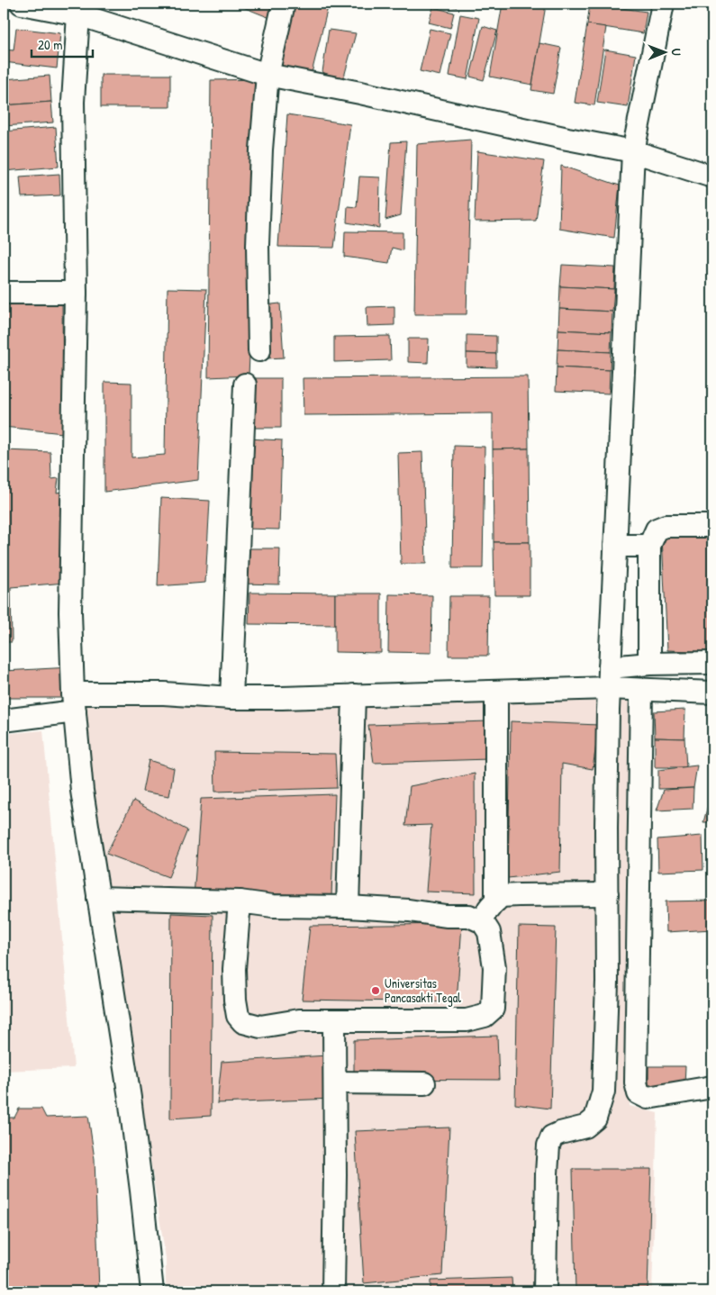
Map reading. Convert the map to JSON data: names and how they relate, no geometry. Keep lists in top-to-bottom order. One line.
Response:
{"places":["Universitas Pancasakti Tegal"],"scale_bar":"20 m","north":"right"}
